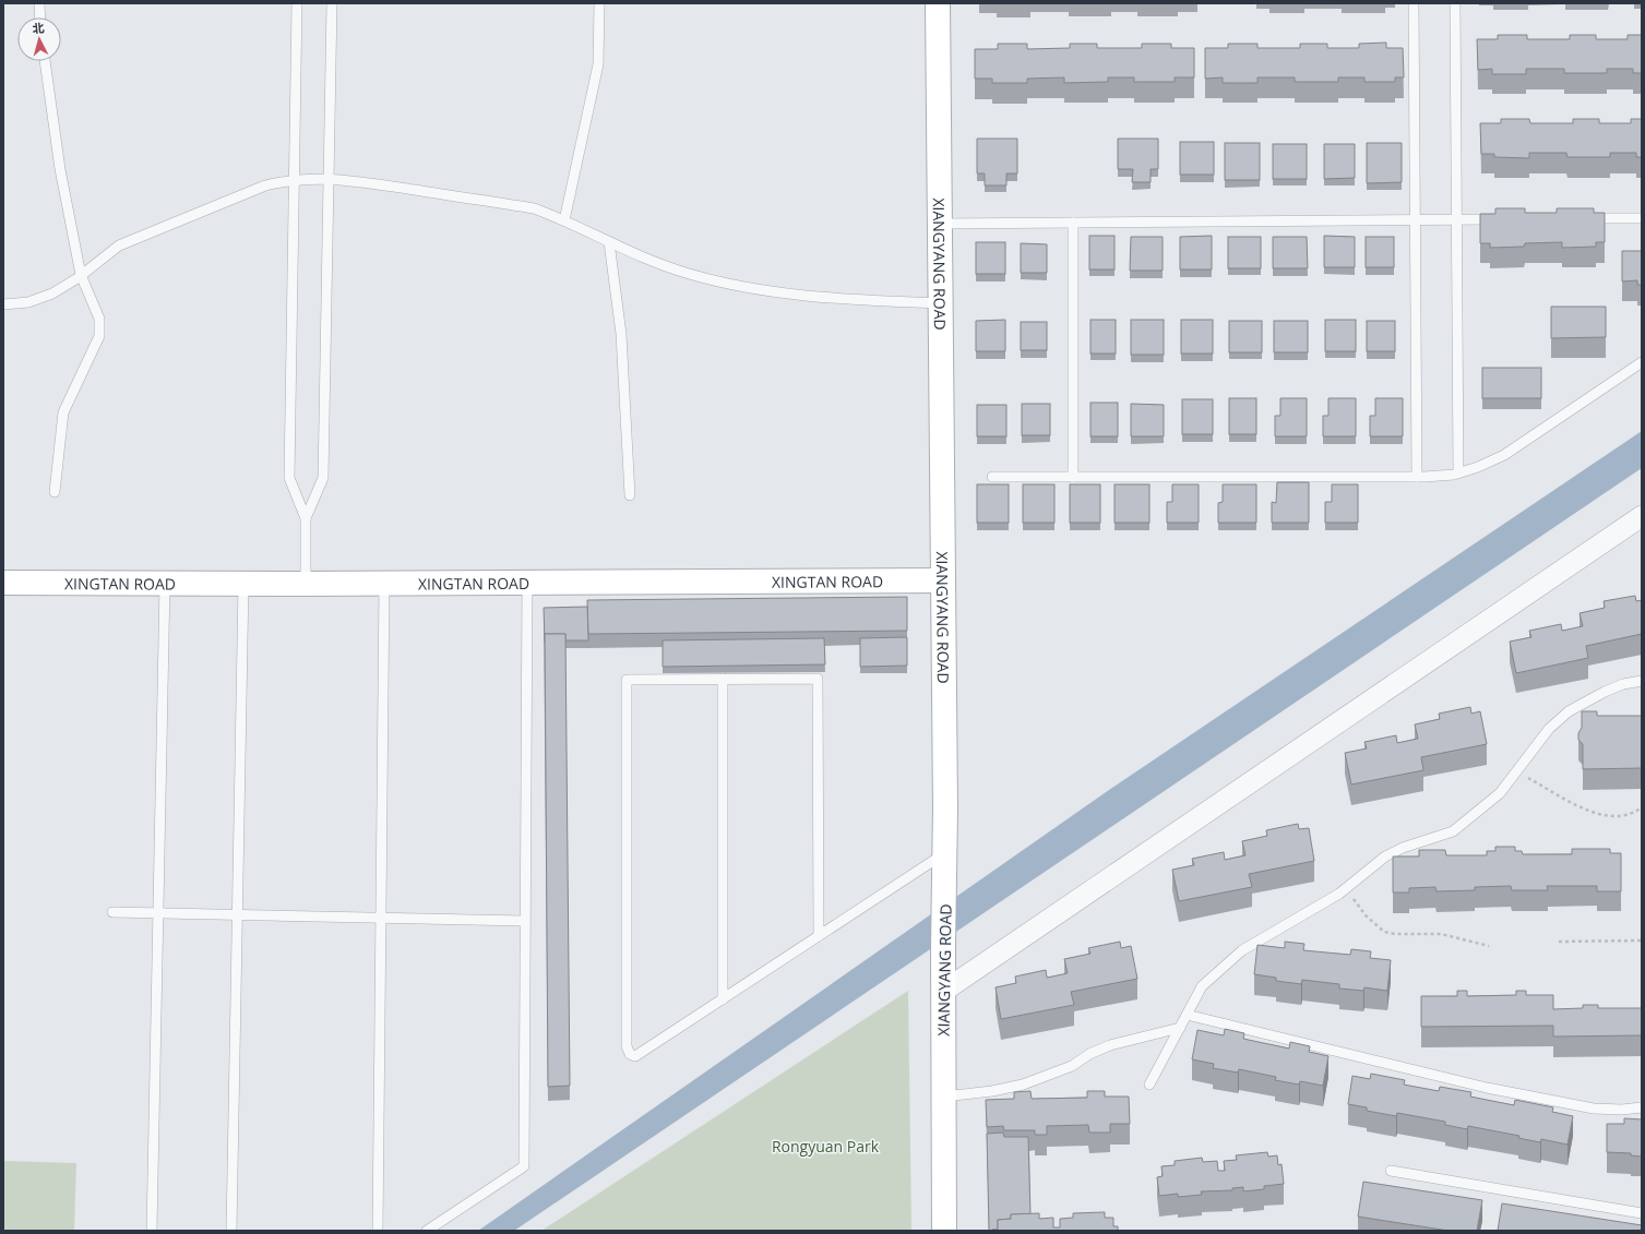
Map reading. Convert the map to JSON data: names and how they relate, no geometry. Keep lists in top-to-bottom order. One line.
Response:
{"streets":{"street":["XIANGYANG ROAD","XINGTAN ROAD"]},"crossings":[["XIANGYANG ROAD","XINGTAN ROAD"]],"parks":["Rongyuan Park"],"north":"top"}
